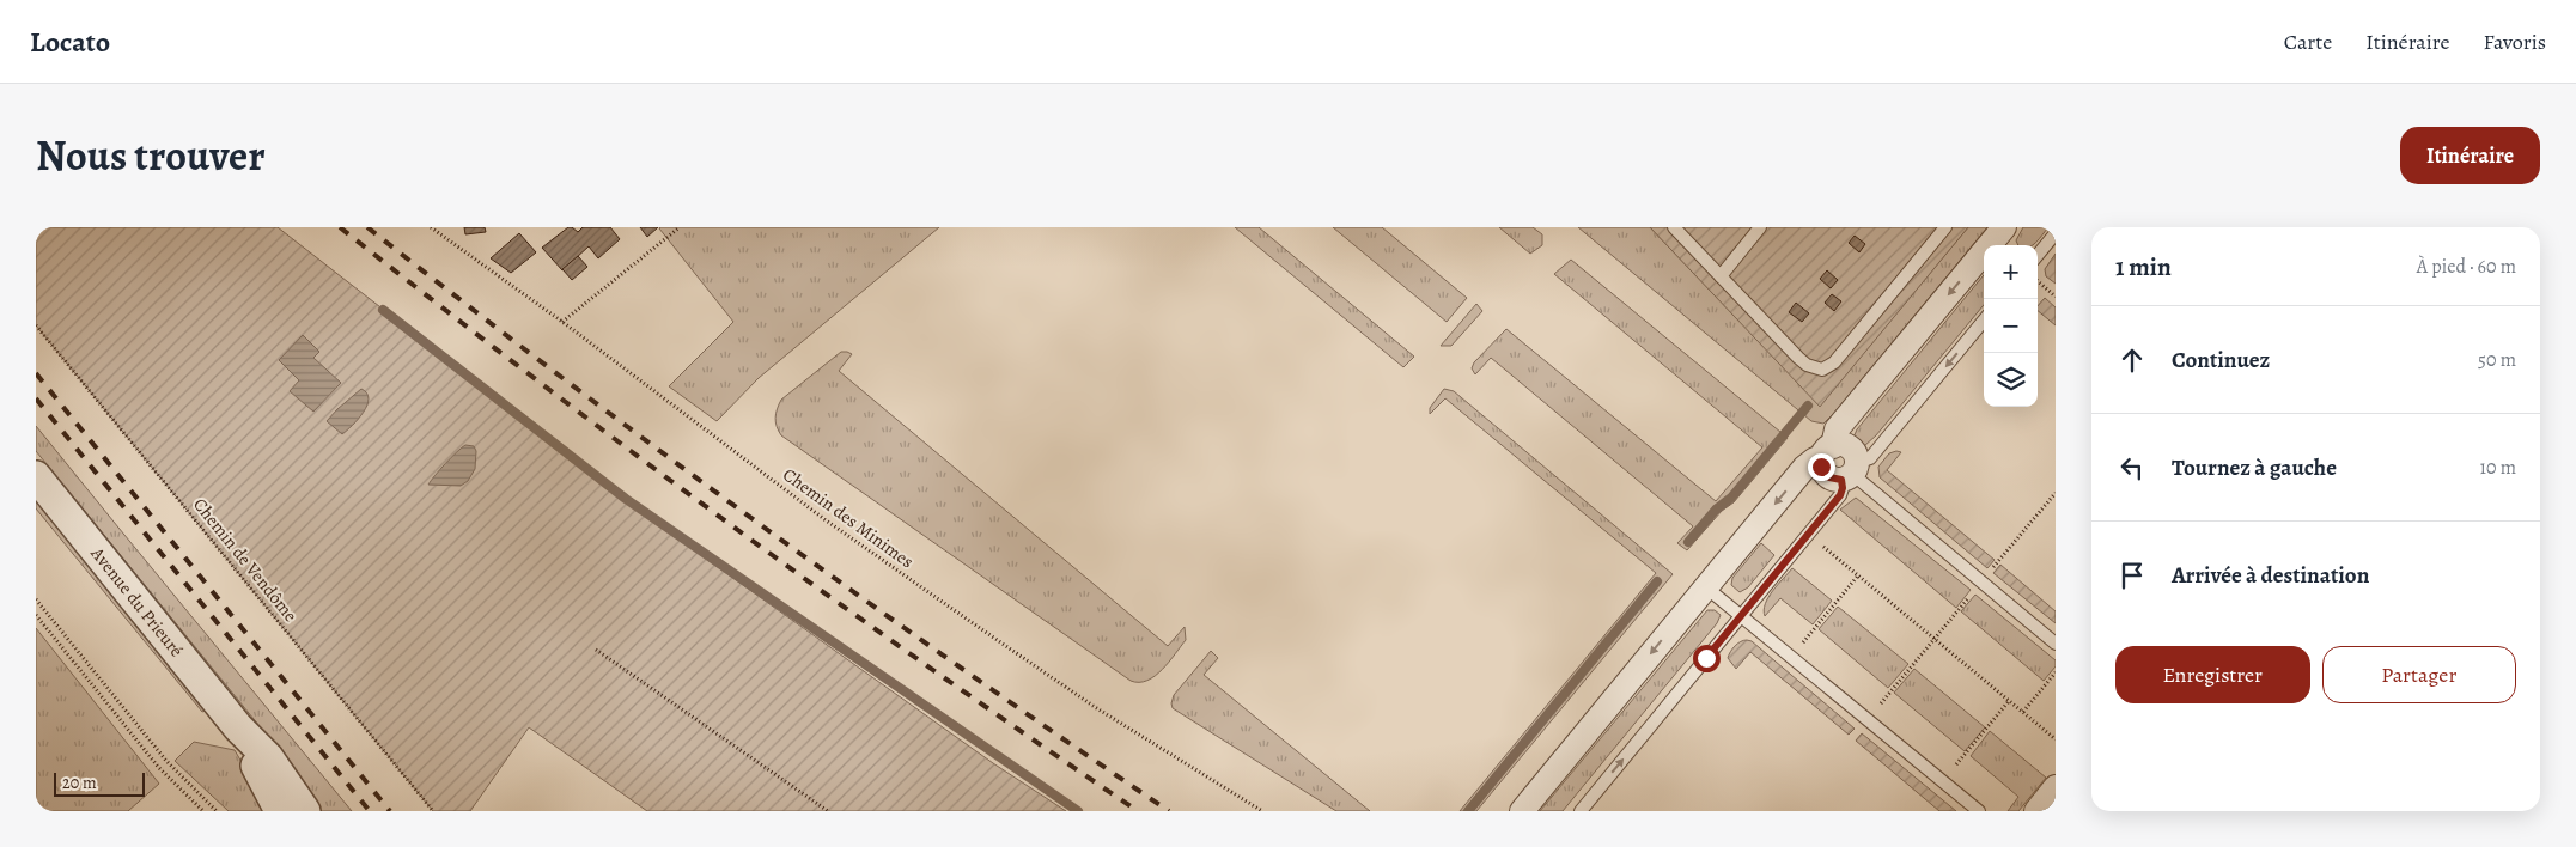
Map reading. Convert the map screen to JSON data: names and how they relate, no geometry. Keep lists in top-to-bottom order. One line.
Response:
{"streets":{"street":["Avenue du Prieuré"],"path":["Chemin des Minimes","Chemin de Vendôme"]},"scale_bar":"20 m","page":{"header":"Locato","nav":["Carte","Itinéraire","Favoris"],"title":"Nous trouver","buttons":["Itinéraire",["Enregistrer","Partager"]],"heading":["1 min","À pied · 60 m"],"map_buttons":["+","−"],"list":[["Continuez","50 m"],["Tournez à gauche","10 m"],"Arrivée à destination"],"scale":"20 m"}}
